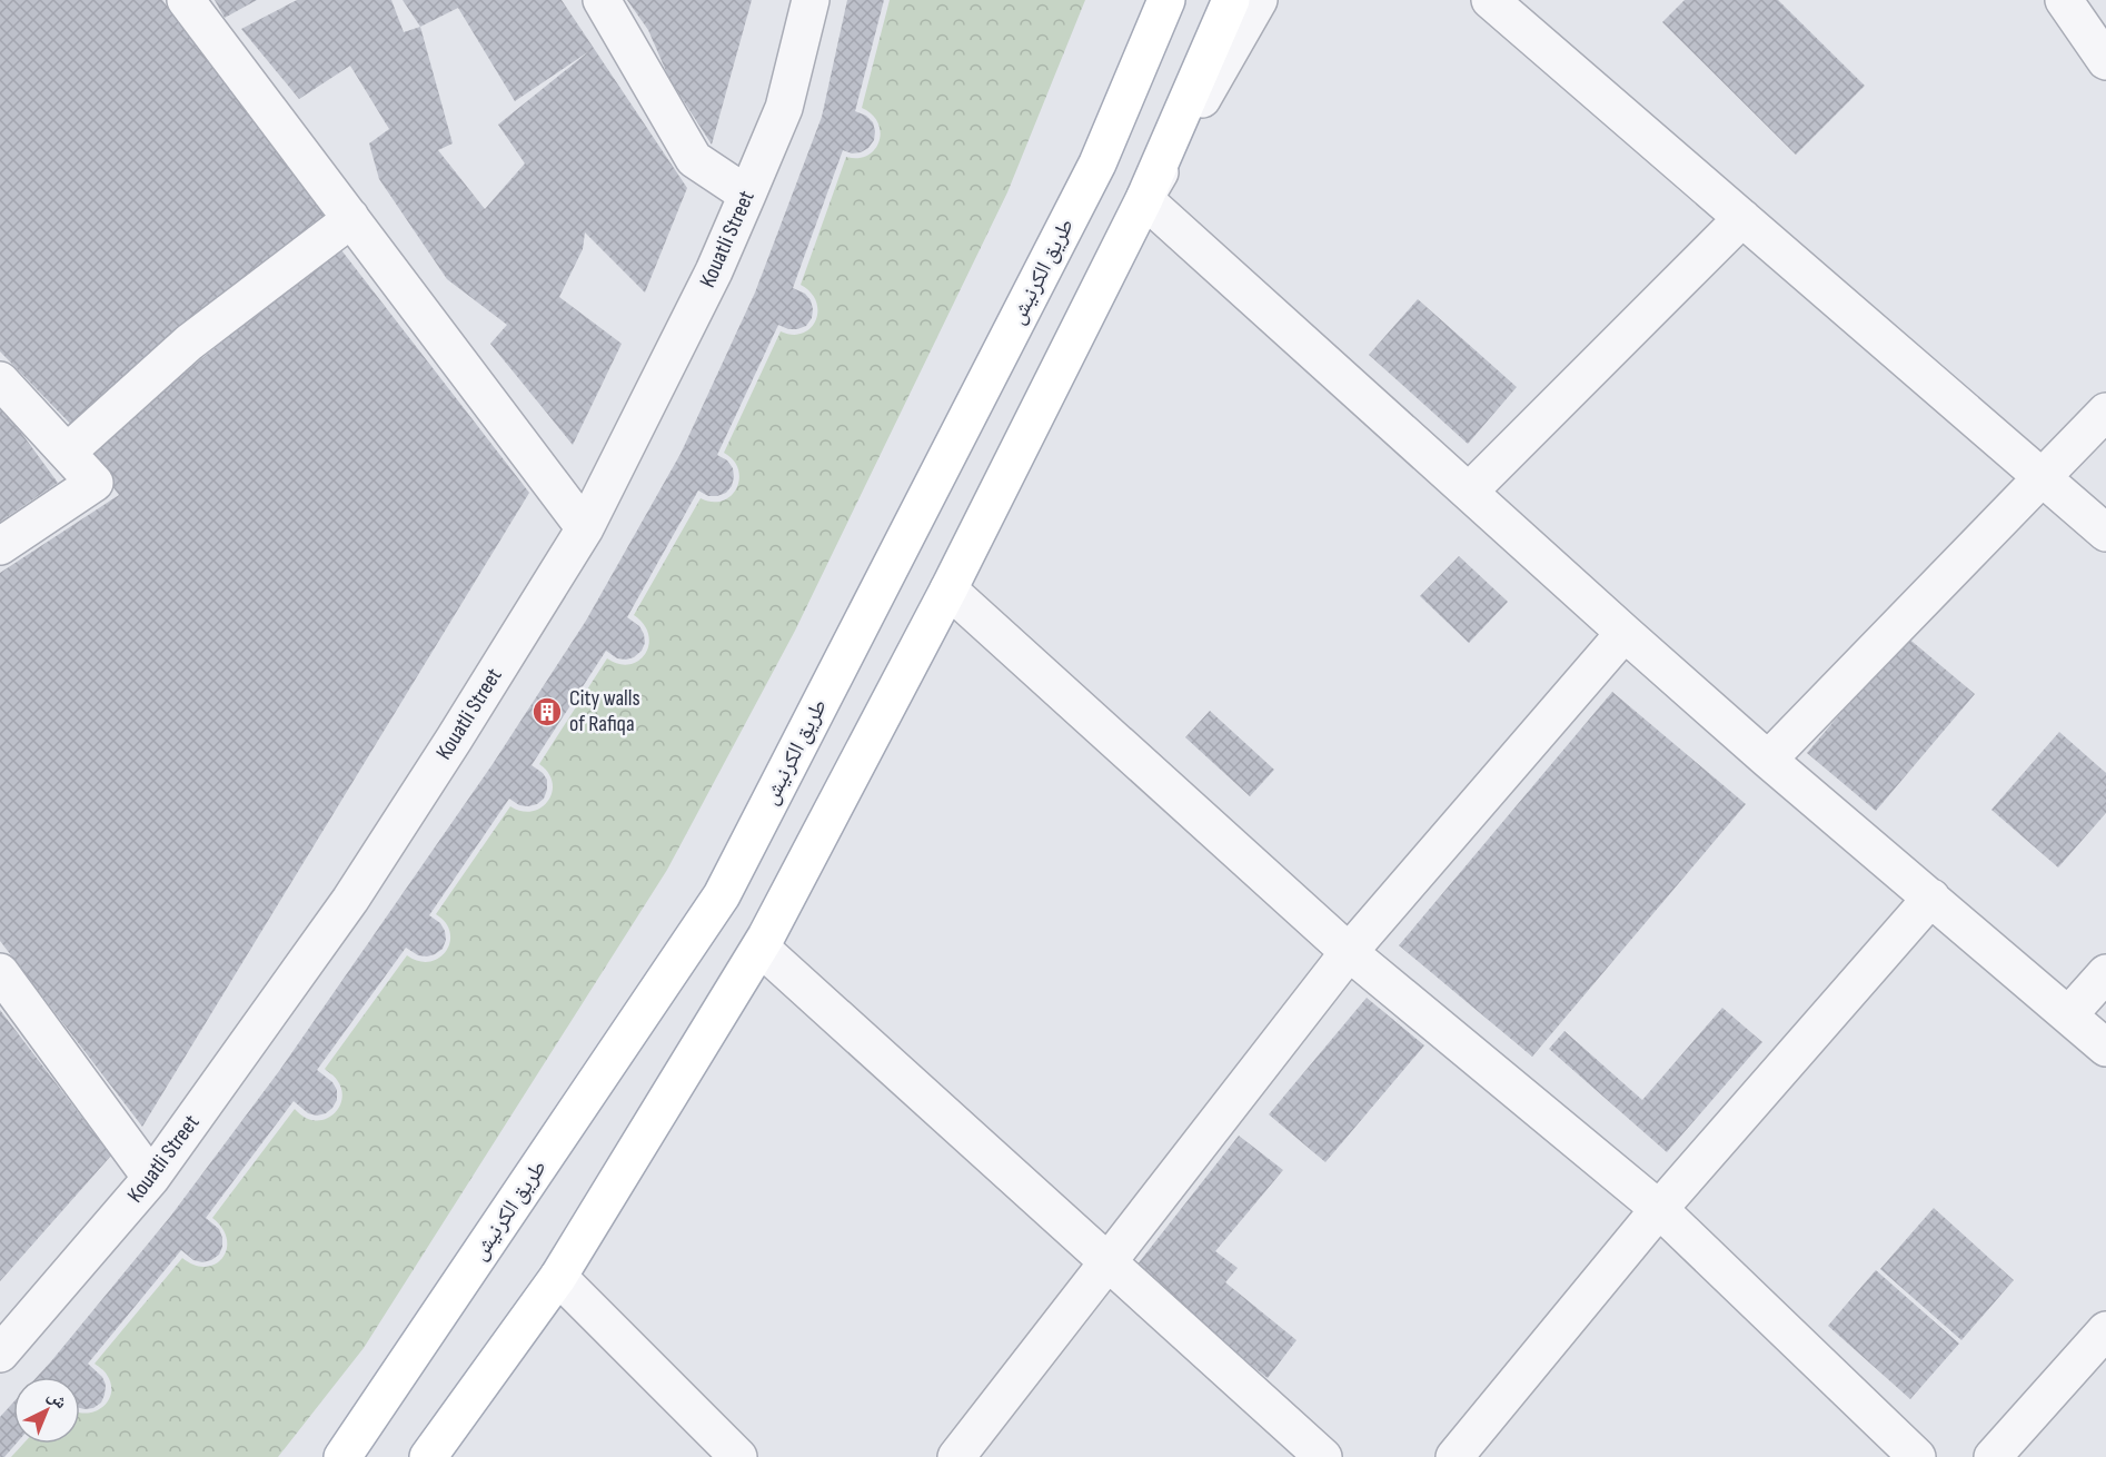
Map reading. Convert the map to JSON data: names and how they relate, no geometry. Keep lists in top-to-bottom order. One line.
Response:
{"streets":{"main road":["طريق الكرنيش"],"street":["Kouatli Street"]},"places":{"building":["City walls of Rafiqa"]},"north":"top right"}
